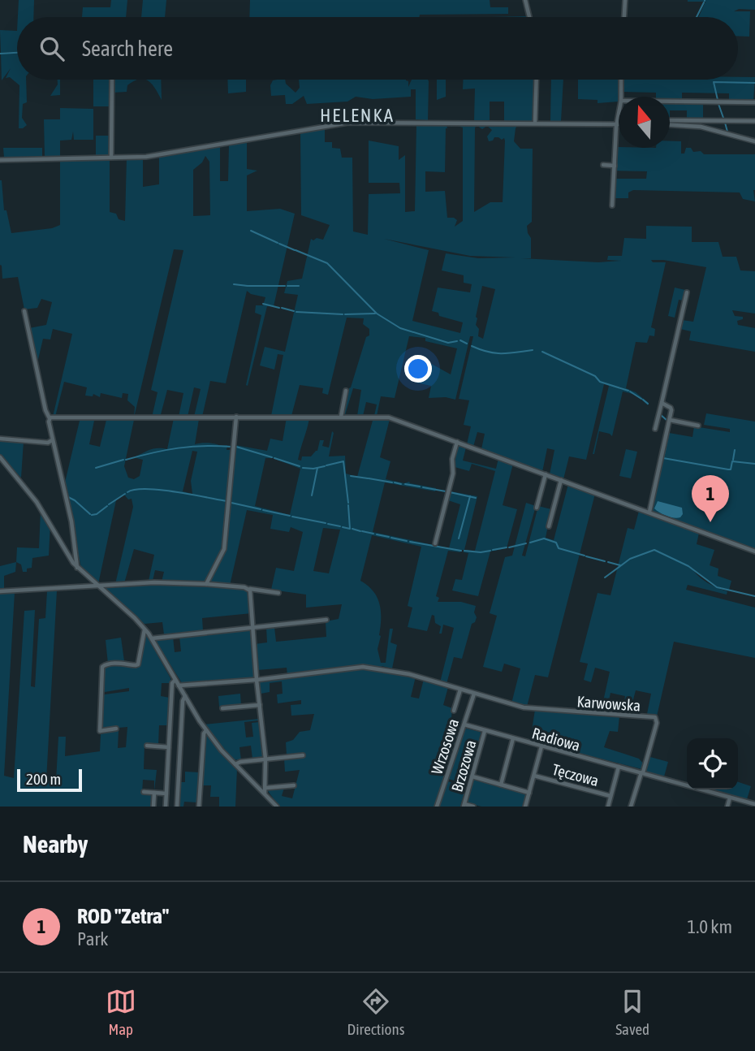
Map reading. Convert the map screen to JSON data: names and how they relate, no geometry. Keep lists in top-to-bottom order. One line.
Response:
{"streets":{"street":["Karwowska","Radiowa","Wrzosowa","Brzozowa","Tęczowa"]},"crossings":[["Karwowska","Radiowa"],["Karwowska","Wrzosowa"],["Radiowa","Wrzosowa"],["Radiowa","Brzozowa"]],"districts":["HELENKA"],"scale_bar":"200 m","north":"top","page":{"search":"Search here","pins":"1","scale":"200 m","heading":"Nearby","list":[{"mark":"1","name":"ROD \"Zetra\"","note":"Park","value":"1.0 km"}],"nav":["Map","Directions","Saved"]}}
